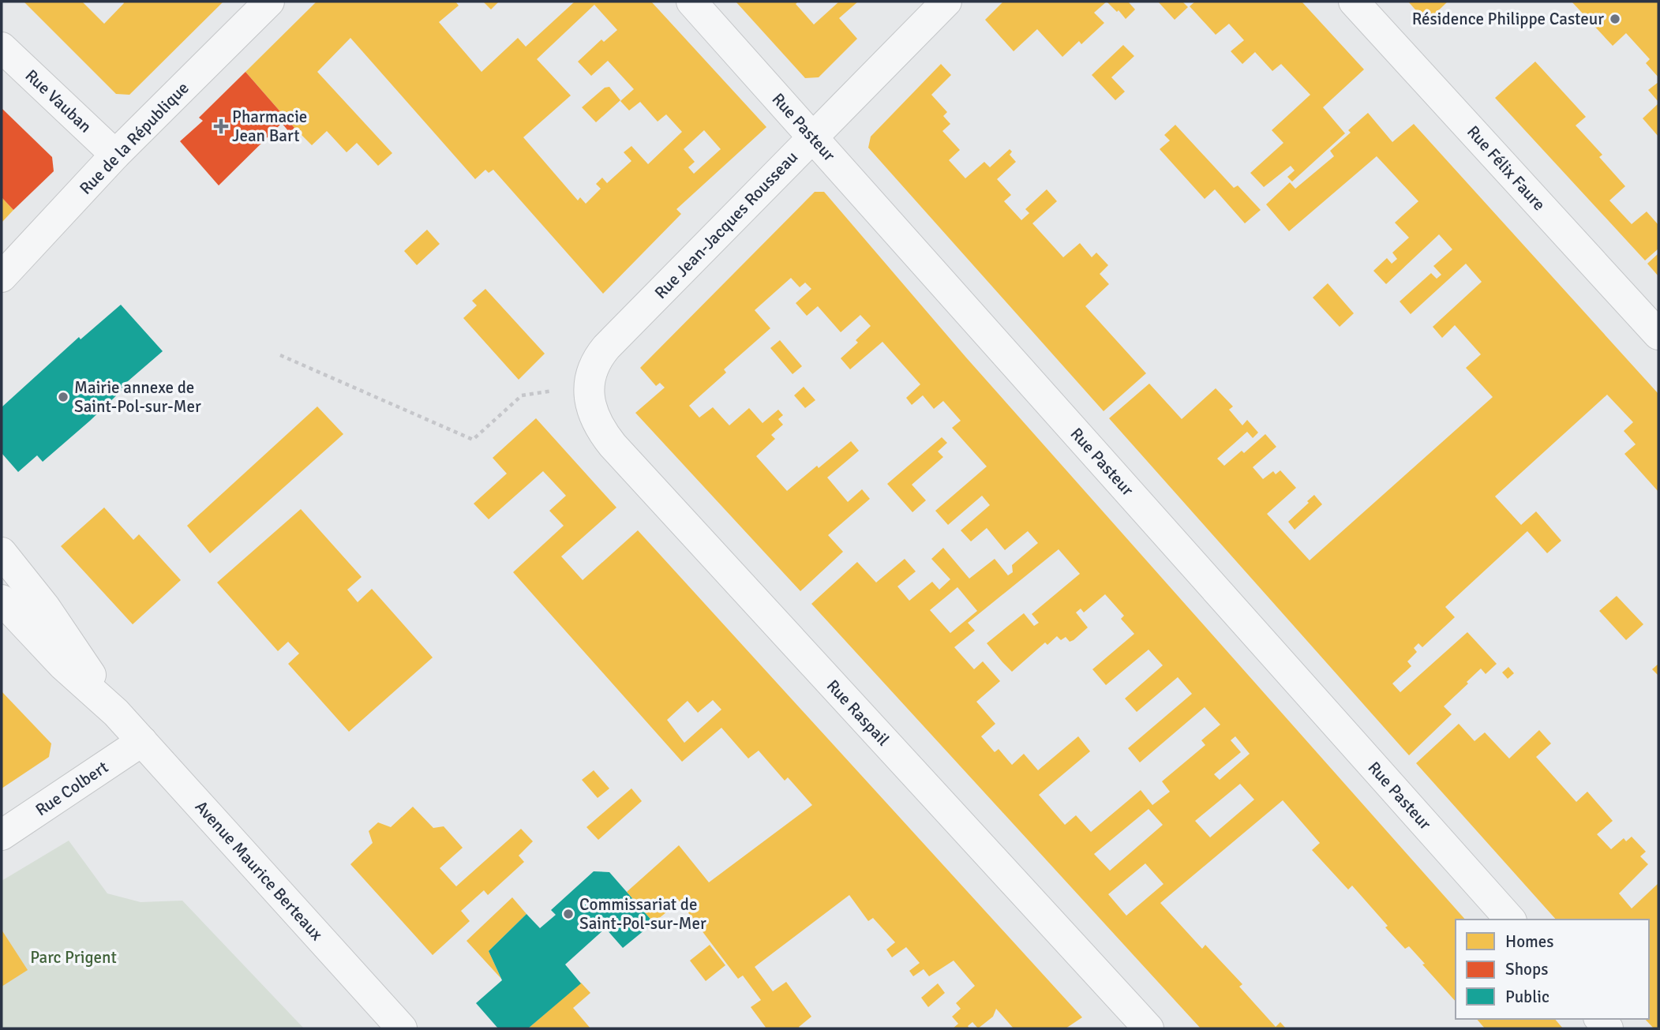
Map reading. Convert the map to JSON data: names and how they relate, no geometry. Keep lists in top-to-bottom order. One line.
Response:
{"streets":{"street":["Rue Vauban","Rue Pasteur","Rue de la République","Rue Félix Faure","Rue Jean-Jacques Rousseau","Rue Raspail","Rue Colbert","Avenue Maurice Berteaux"]},"crossings":[["Rue Vauban","Rue de la République"],["Rue Pasteur","Rue Jean-Jacques Rousseau"],["Rue Jean-Jacques Rousseau","Rue Raspail"],["Rue Colbert","Avenue Maurice Berteaux"]],"parks":["Parc Prigent"],"places":{"other":["Résidence Philippe Casteur","Mairie annexe de Saint-Pol-sur-Mer","Commissariat de Saint-Pol-sur-Mer"],"health":["Pharmacie Jean Bart"]},"legend":["Homes","Shops","Public"]}
